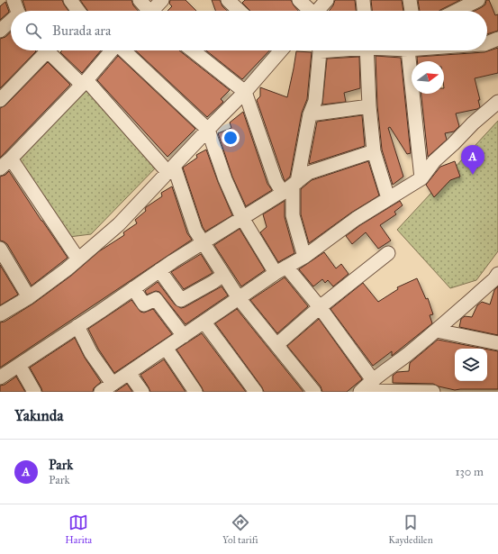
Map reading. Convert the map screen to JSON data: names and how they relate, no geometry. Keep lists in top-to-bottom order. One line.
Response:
{"north":"right","page":{"search":"Burada ara","pins":"A","heading":"Yakında","list":[{"mark":"A","name":"Park","note":"Park","value":"130 m"}],"nav":["Harita","Yol tarifi","Kaydedilen"]}}
